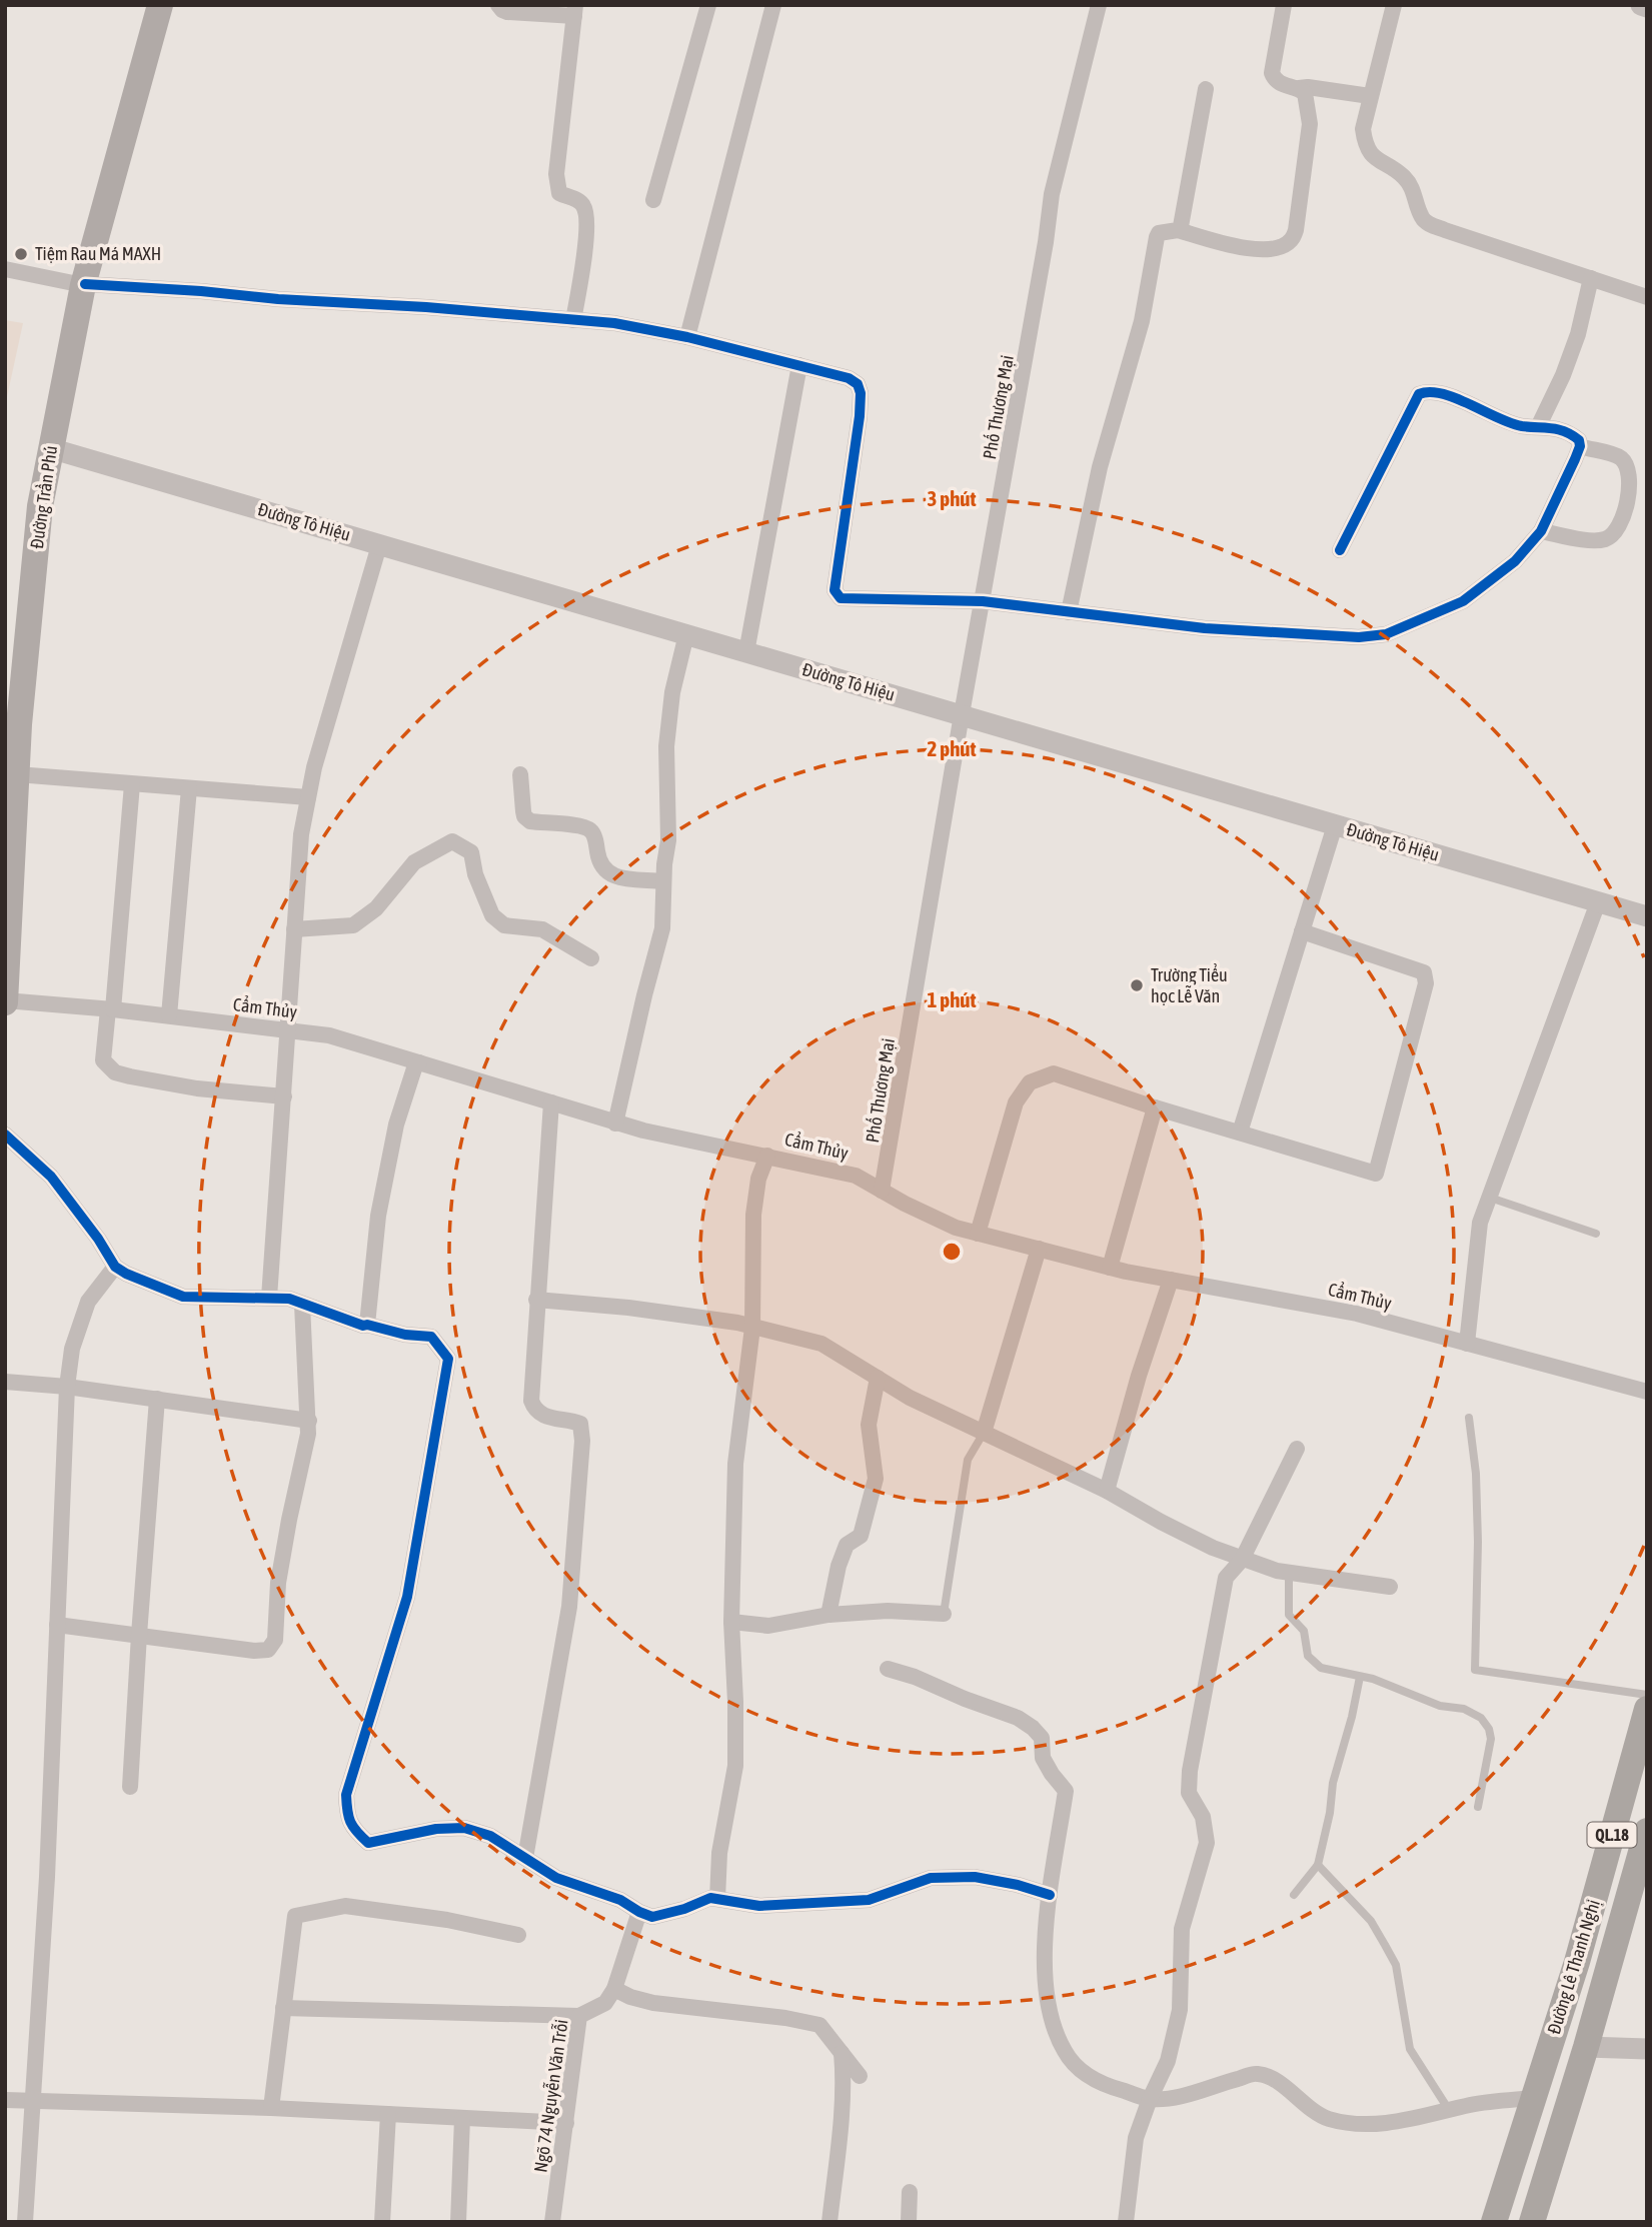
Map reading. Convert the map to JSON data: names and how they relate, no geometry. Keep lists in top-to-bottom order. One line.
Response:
{"streets":{"highway":["QL.18","Đường Lê Thanh Nghị"],"main road":["Đường Trần Phú"],"street":["Phố Thương Mại","Đường Tô Hiệu","Cẩm Thủy","Ngõ 74 Nguyễn Văn Trỗi"]},"crossings":[["Phố Thương Mại","Đường Tô Hiệu"],["Phố Thương Mại","Cẩm Thủy"],["Đường Trần Phú","Đường Tô Hiệu"],["Đường Trần Phú","Cẩm Thủy"]],"places":["Tiệm Rau Má MAXH","Trường Tiểu học Lễ Văn"],"rings":["3 phút","2 phút","1 phút"]}
